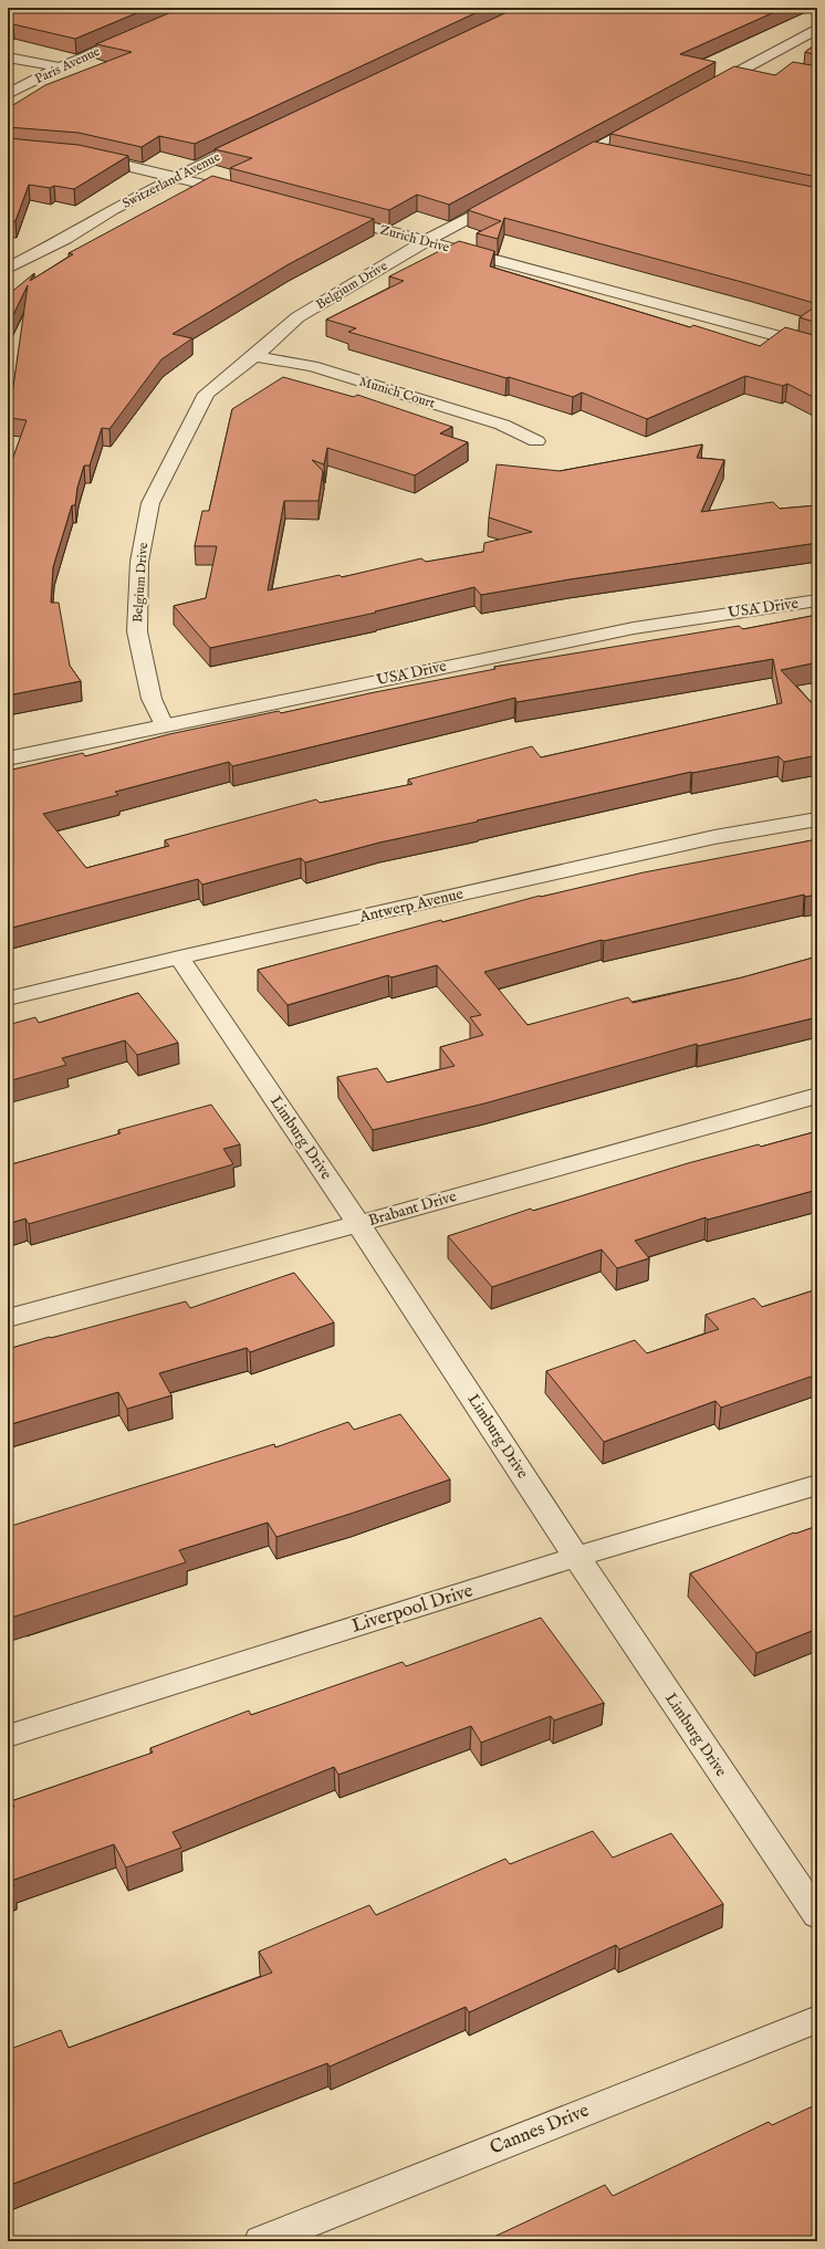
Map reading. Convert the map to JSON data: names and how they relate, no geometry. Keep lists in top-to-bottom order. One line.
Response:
{"streets":{"street":["Paris Avenue","Switzerland Avenue","Zurich Drive","Belgium Drive","Munich Court","USA Drive","Antwerp Avenue","Limburg Drive","Brabant Drive","Liverpool Drive","Cannes Drive"]},"crossings":[["Zurich Drive","Belgium Drive"],["Belgium Drive","Munich Court"],["Belgium Drive","USA Drive"],["Antwerp Avenue","Limburg Drive"],["Limburg Drive","Brabant Drive"],["Limburg Drive","Liverpool Drive"]]}
